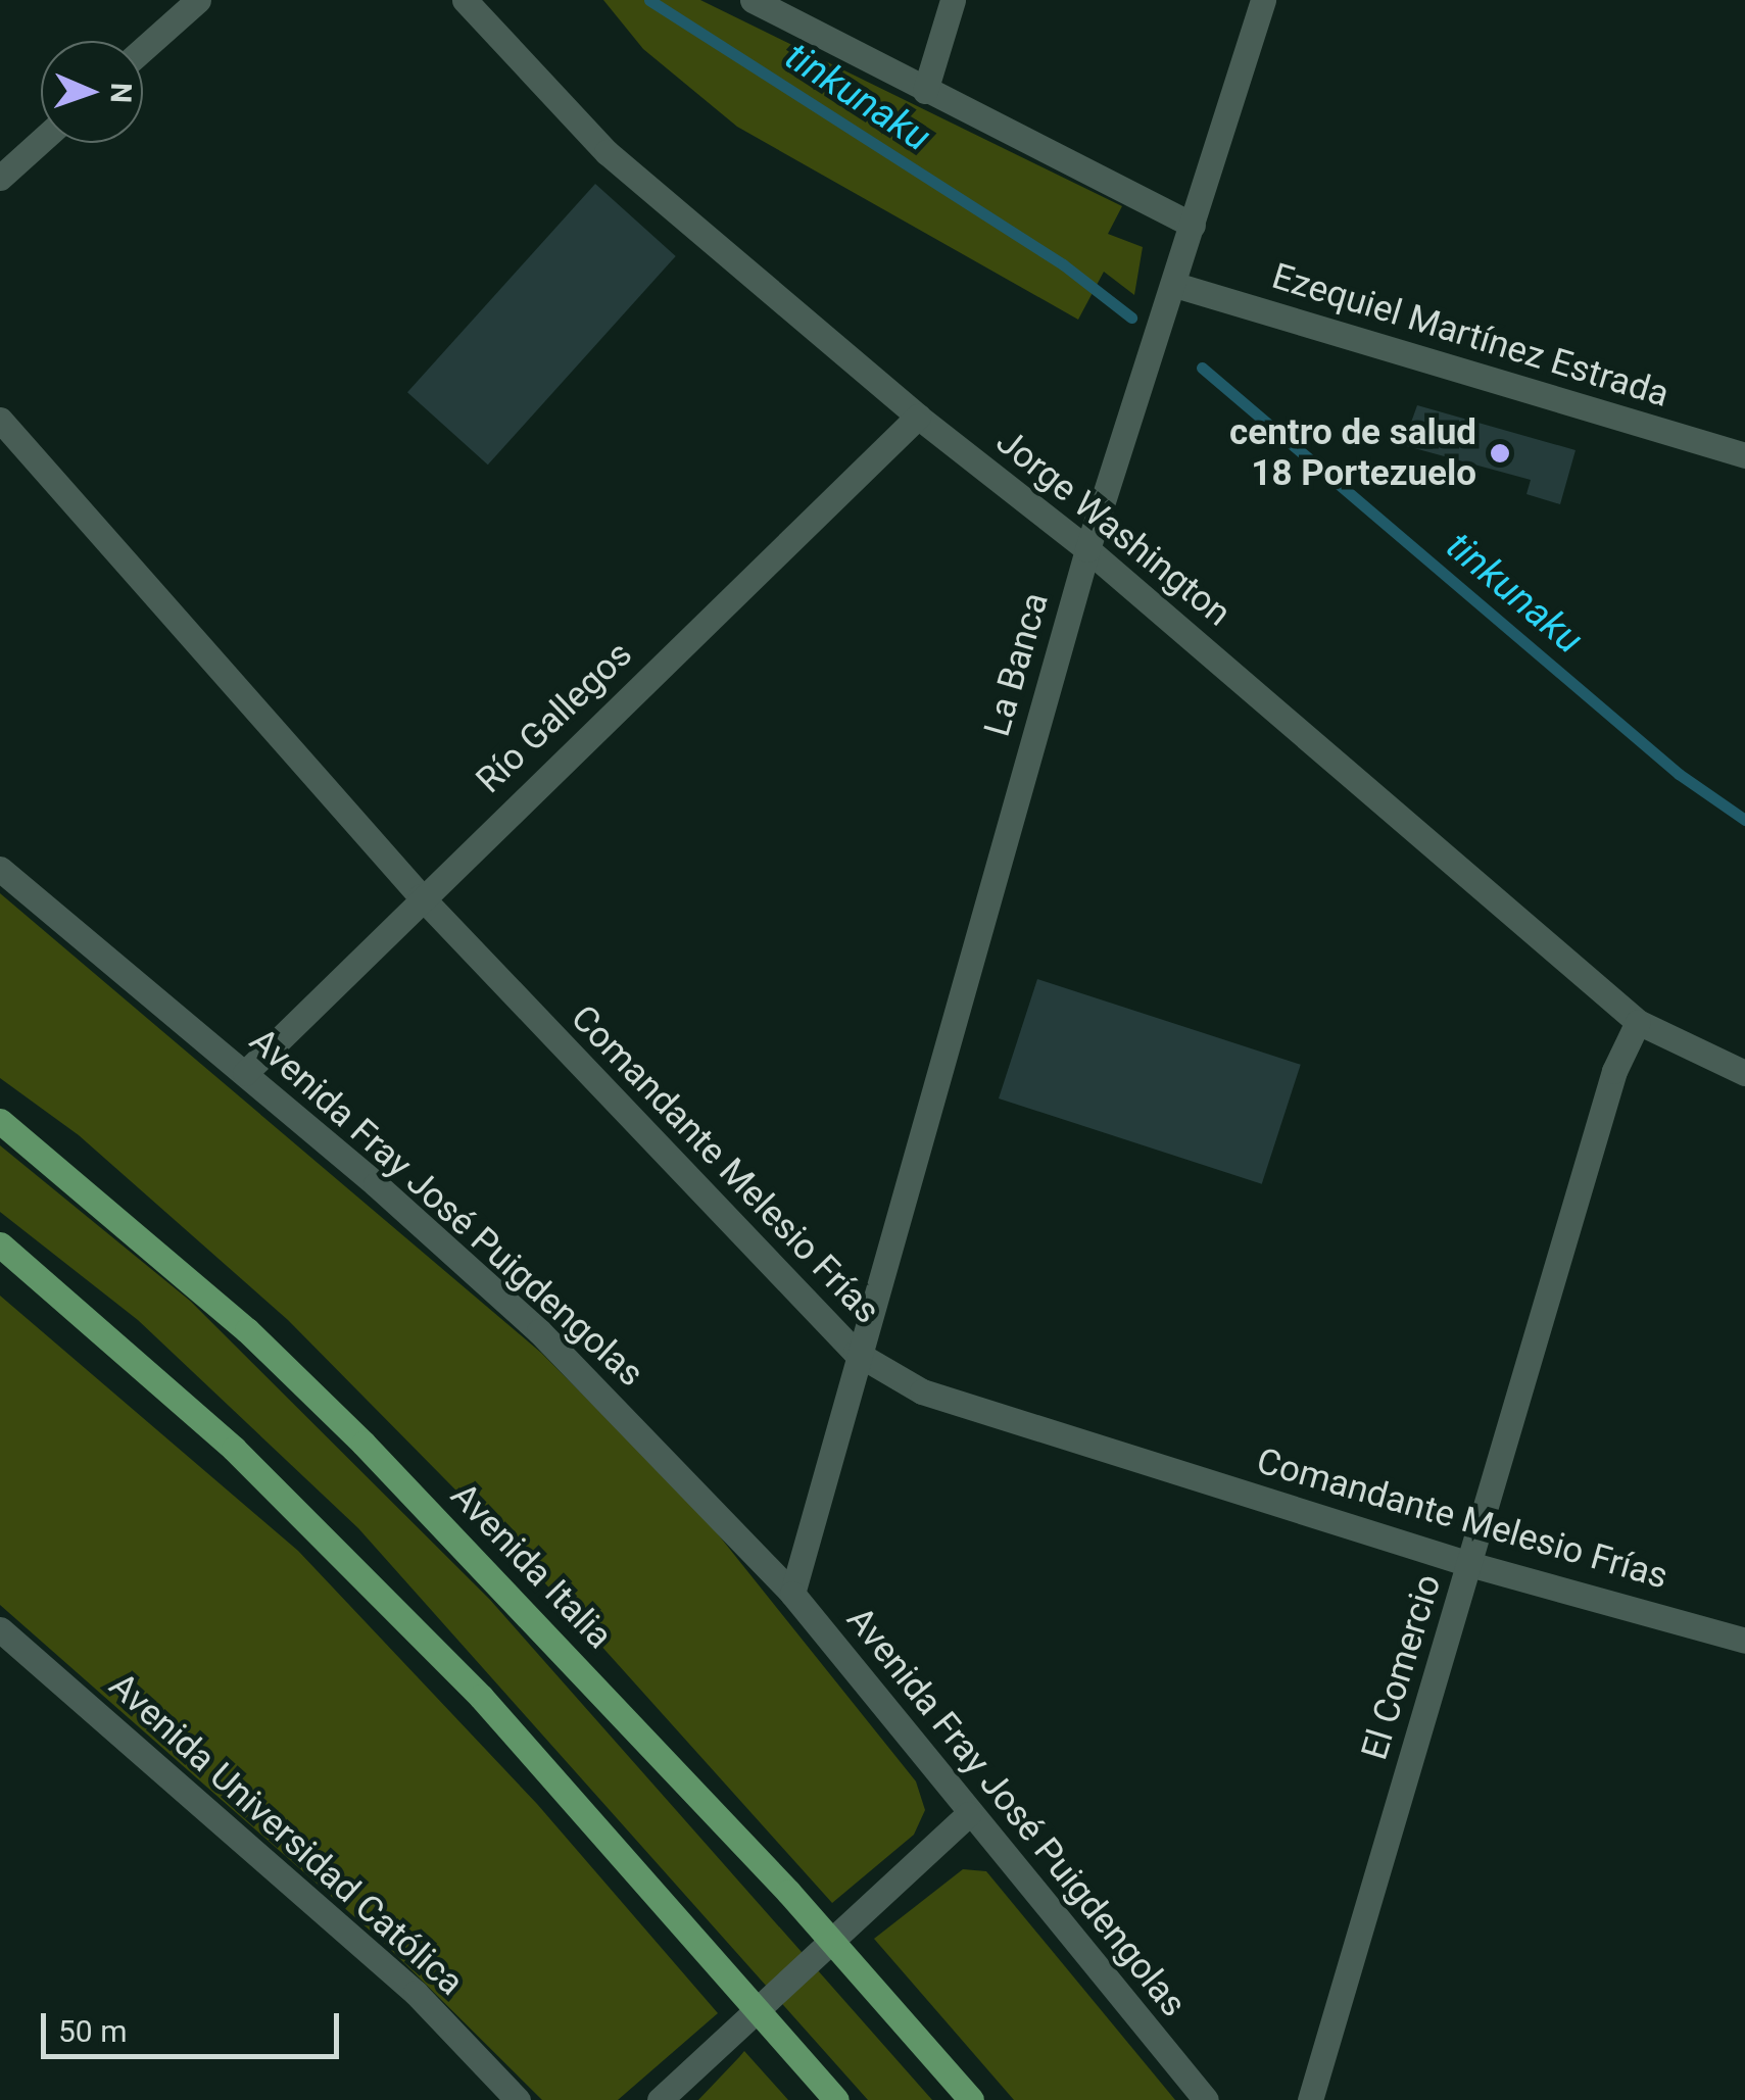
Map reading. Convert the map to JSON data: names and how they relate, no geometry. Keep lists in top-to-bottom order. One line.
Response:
{"streets":{"main road":["Avenida Italia"],"street":["Ezequiel Martínez Estrada","Jorge Washington","La Banca","Río Gallegos","Comandante Melesio Frías","Avenida Fray José Puigdengolas","El Comercio","Avenida Universidad Católica"]},"crossings":[["Ezequiel Martínez Estrada","La Banca"],["Jorge Washington","La Banca"],["Jorge Washington","Río Gallegos"],["Jorge Washington","El Comercio"],["La Banca","Comandante Melesio Frías"],["La Banca","Avenida Fray José Puigdengolas"],["Río Gallegos","Comandante Melesio Frías"],["Río Gallegos","Avenida Fray José Puigdengolas"],["Comandante Melesio Frías","El Comercio"]],"water":["tinkunaku"],"places":["centro de salud 18 Portezuelo"],"scale_bar":"50 m","north":"right"}
